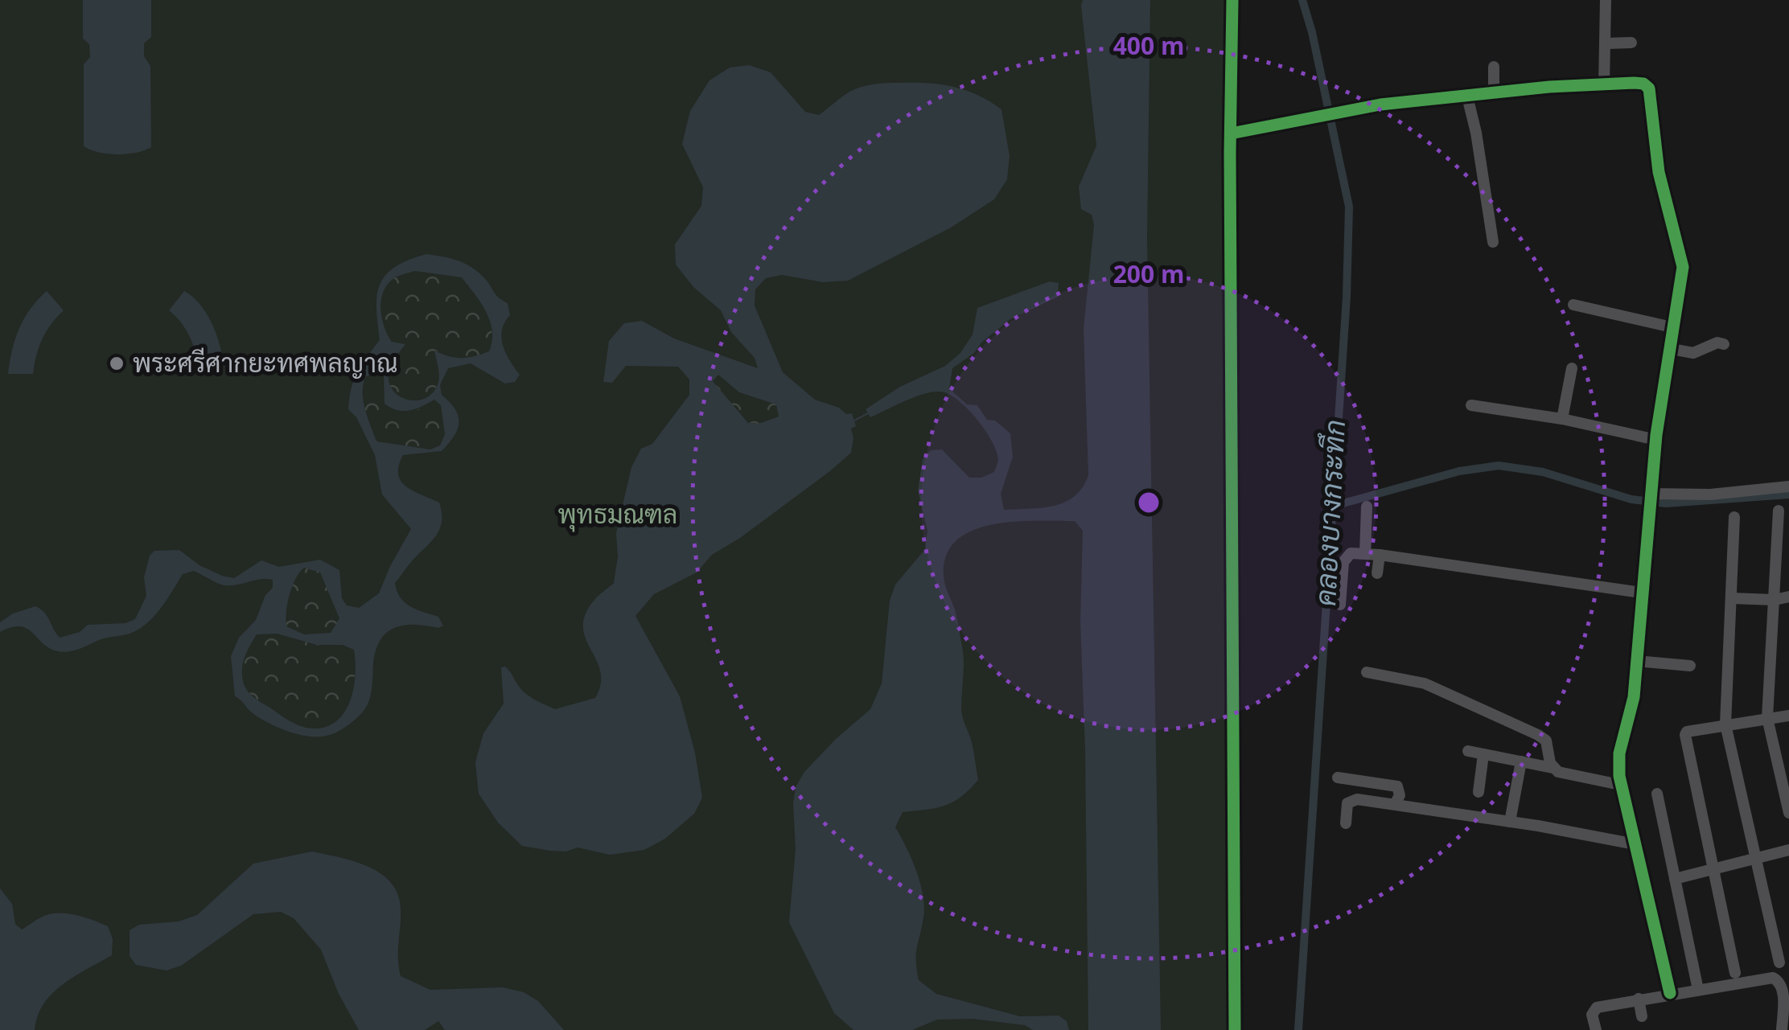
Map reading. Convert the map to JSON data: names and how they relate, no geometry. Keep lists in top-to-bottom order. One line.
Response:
{"water":["คลองบางกระทึก"],"parks":["พุทธมณฑล"],"places":["พระศรีศากยะทศพลญาณ"],"rings":["400 m","200 m"]}
